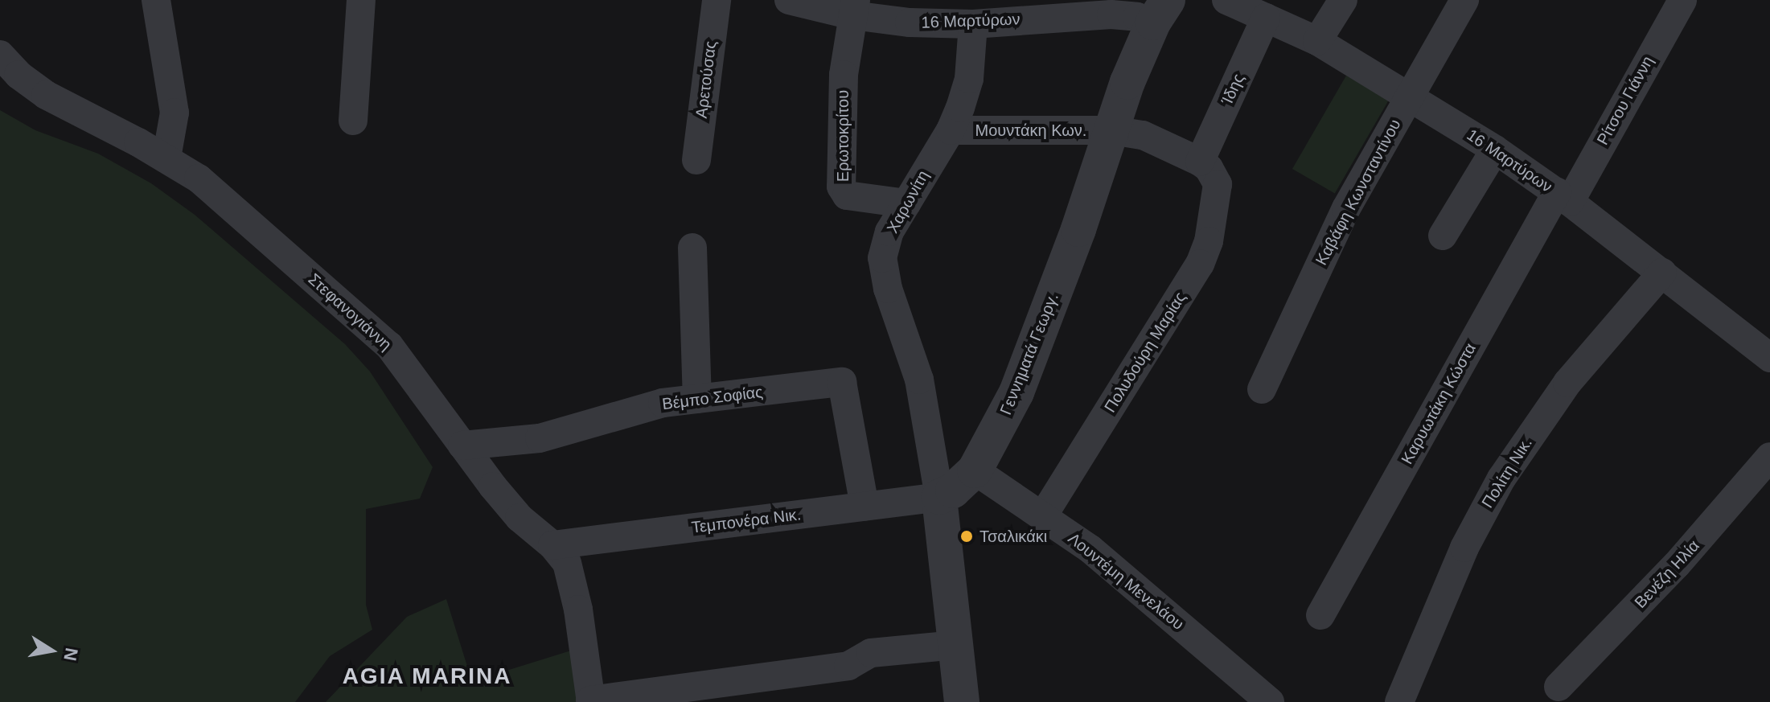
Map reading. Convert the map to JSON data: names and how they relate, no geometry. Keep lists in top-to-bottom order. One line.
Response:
{"streets":{"street":["16 Μαρτύρων","Αρετούσας","Ίδης","Ρίτσου Γιάννη","Μουντάκη Κων.","Ερωτοκρίτου","Καβάφη Κωνσταντίνου","Χαρωνίτη","Στεφανογιάννη","Πολυδούρη Μαρίας","Γεννηματά Γεωργ.","Βέμπο Σοφίας","Καρυωτάκη Κώστα","Πολίτη Νικ.","Τεμπονέρα Νικ.","Βενέζη Ηλία","Λουντέμη Μενελάου"]},"crossings":[["16 Μαρτύρων","Ίδης"],["16 Μαρτύρων","Ρίτσου Γιάννη"],["16 Μαρτύρων","Ερωτοκρίτου"],["16 Μαρτύρων","Καβάφη Κωνσταντίνου"],["16 Μαρτύρων","Χαρωνίτη"],["16 Μαρτύρων","Γεννηματά Γεωργ."],["16 Μαρτύρων","Καρυωτάκη Κώστα"],["16 Μαρτύρων","Πολίτη Νικ."],["Ίδης","Μουντάκη Κων."],["Ίδης","Πολυδούρη Μαρίας"],["Ρίτσου Γιάννη","Καρυωτάκη Κώστα"],["Μουντάκη Κων.","Χαρωνίτη"],["Μουντάκη Κων.","Πολυδούρη Μαρίας"],["Μουντάκη Κων.","Γεννηματά Γεωργ."],["Ερωτοκρίτου","Χαρωνίτη"],["Χαρωνίτη","Γεννηματά Γεωργ."],["Χαρωνίτη","Τεμπονέρα Νικ."],["Στεφανογιάννη","Βέμπο Σοφίας"],["Στεφανογιάννη","Τεμπονέρα Νικ."],["Πολυδούρη Μαρίας","Λουντέμη Μενελάου"],["Γεννηματά Γεωργ.","Τεμπονέρα Νικ."],["Γεννηματά Γεωργ.","Λουντέμη Μενελάου"],["Βέμπο Σοφίας","Τεμπονέρα Νικ."]],"districts":["AGIA MARINA"],"places":["Τσαλικάκι"],"north":"right"}
